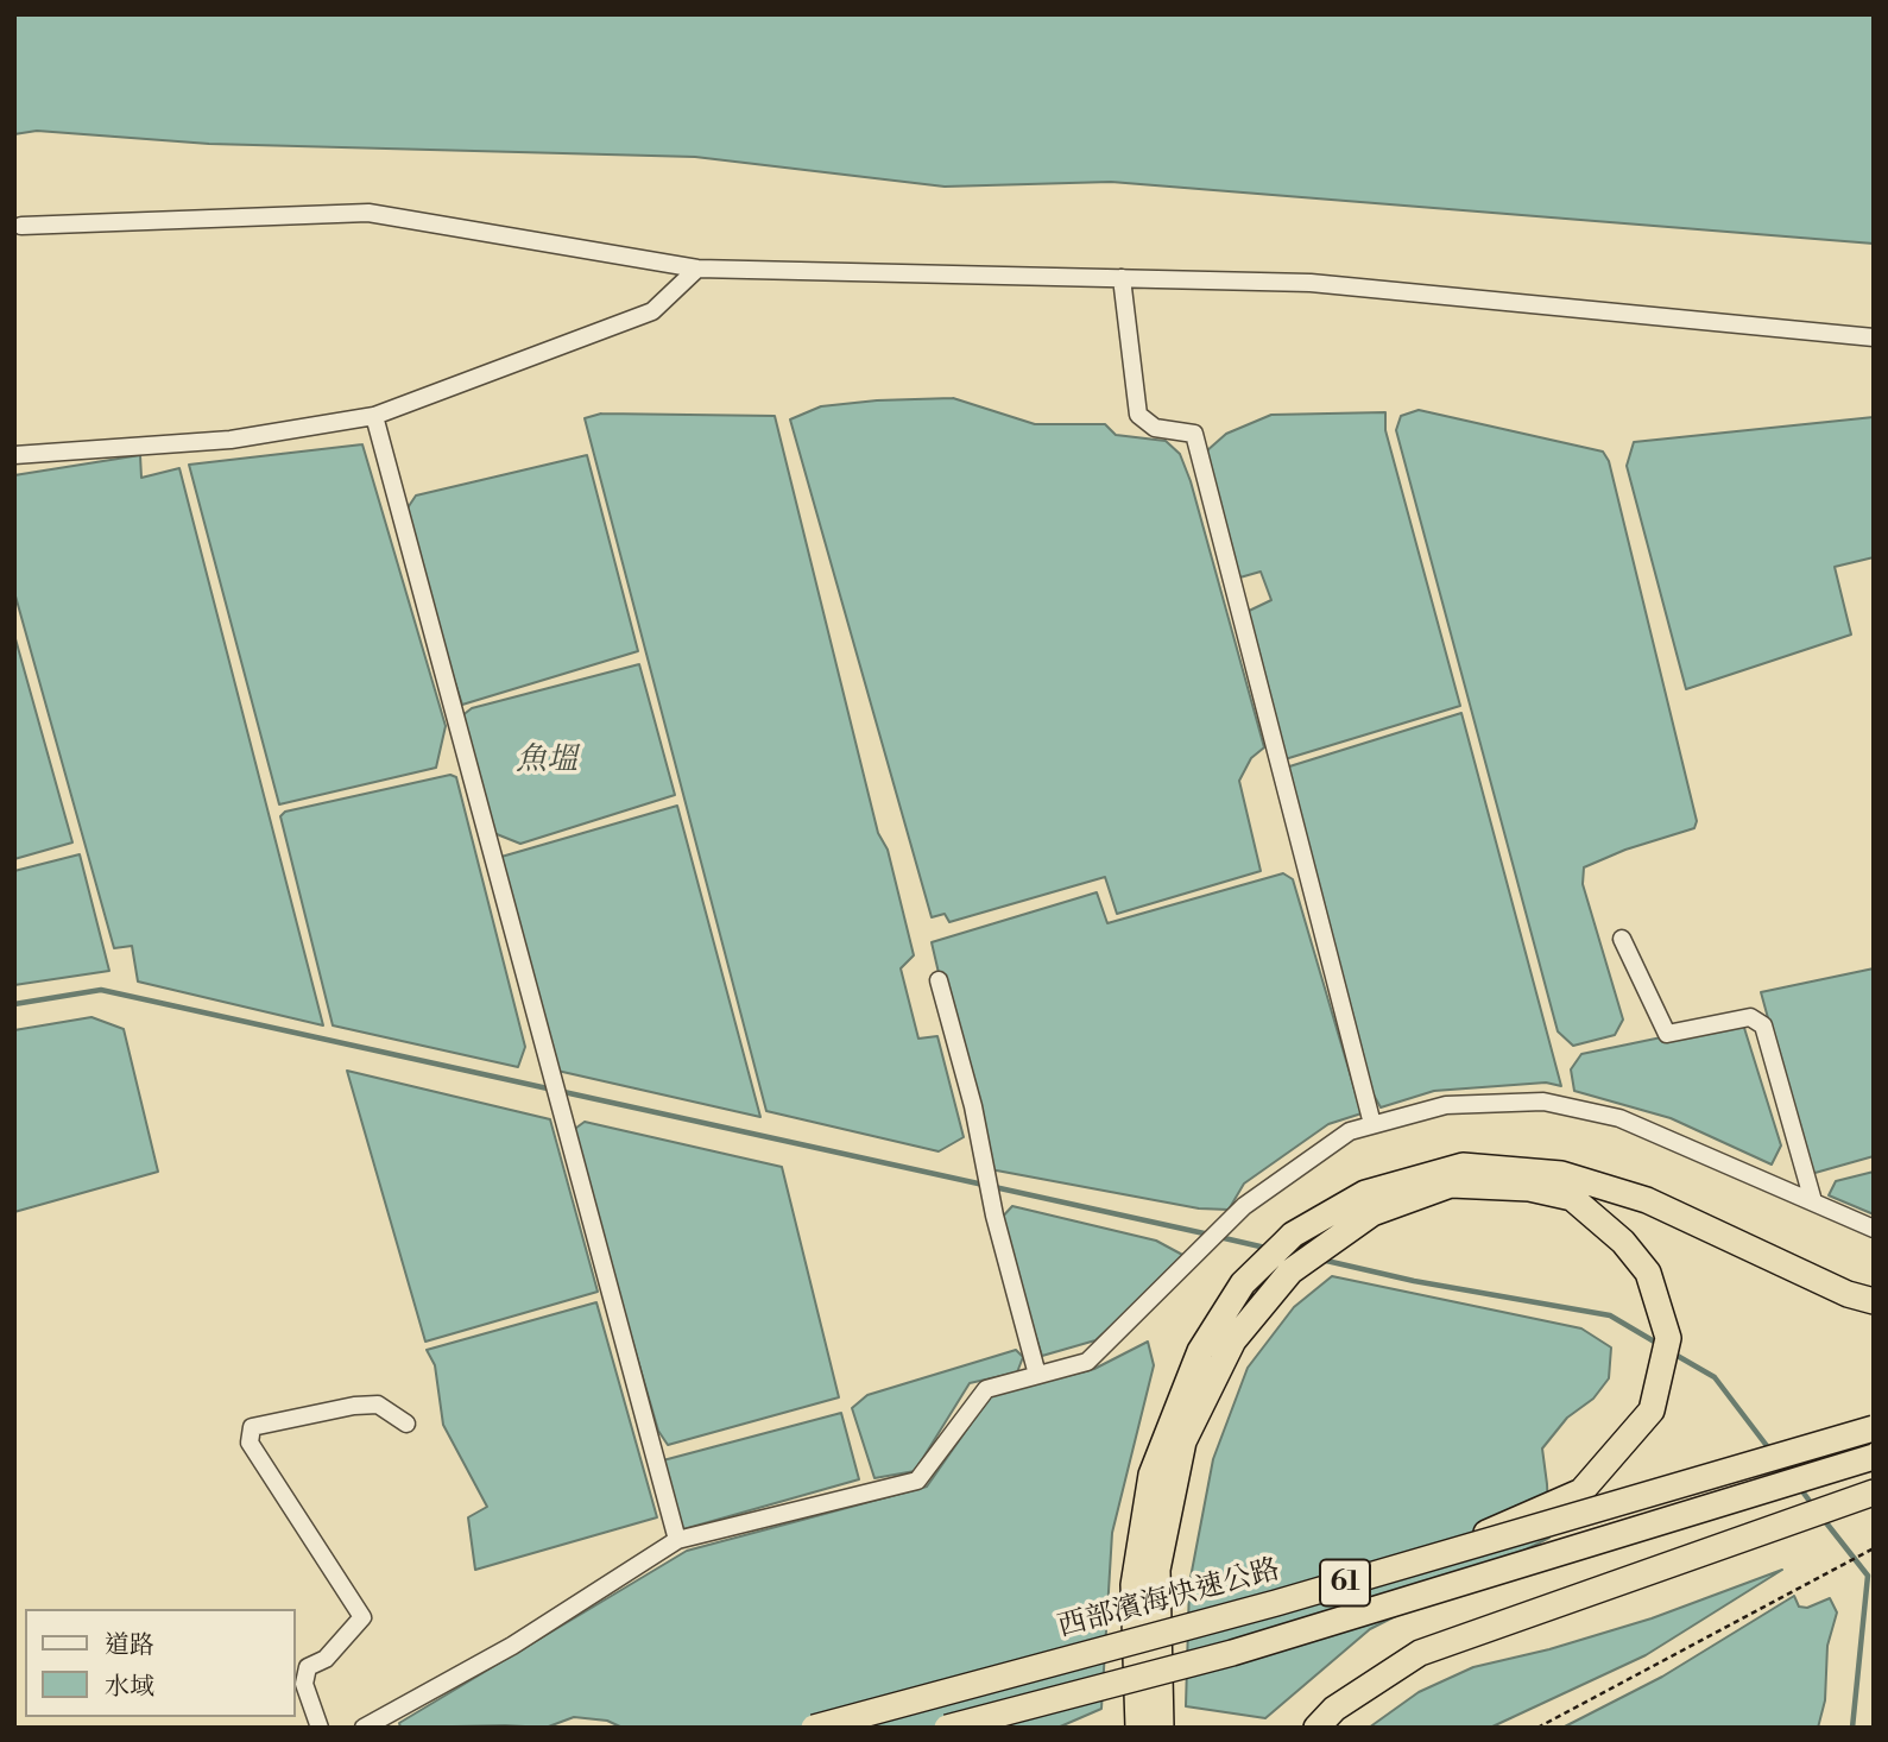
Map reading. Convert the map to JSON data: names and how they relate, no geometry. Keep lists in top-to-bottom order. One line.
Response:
{"streets":{"highway":["61","西部濱海快速公路"]},"water":["魚塭"],"legend":["道路","水域"]}
